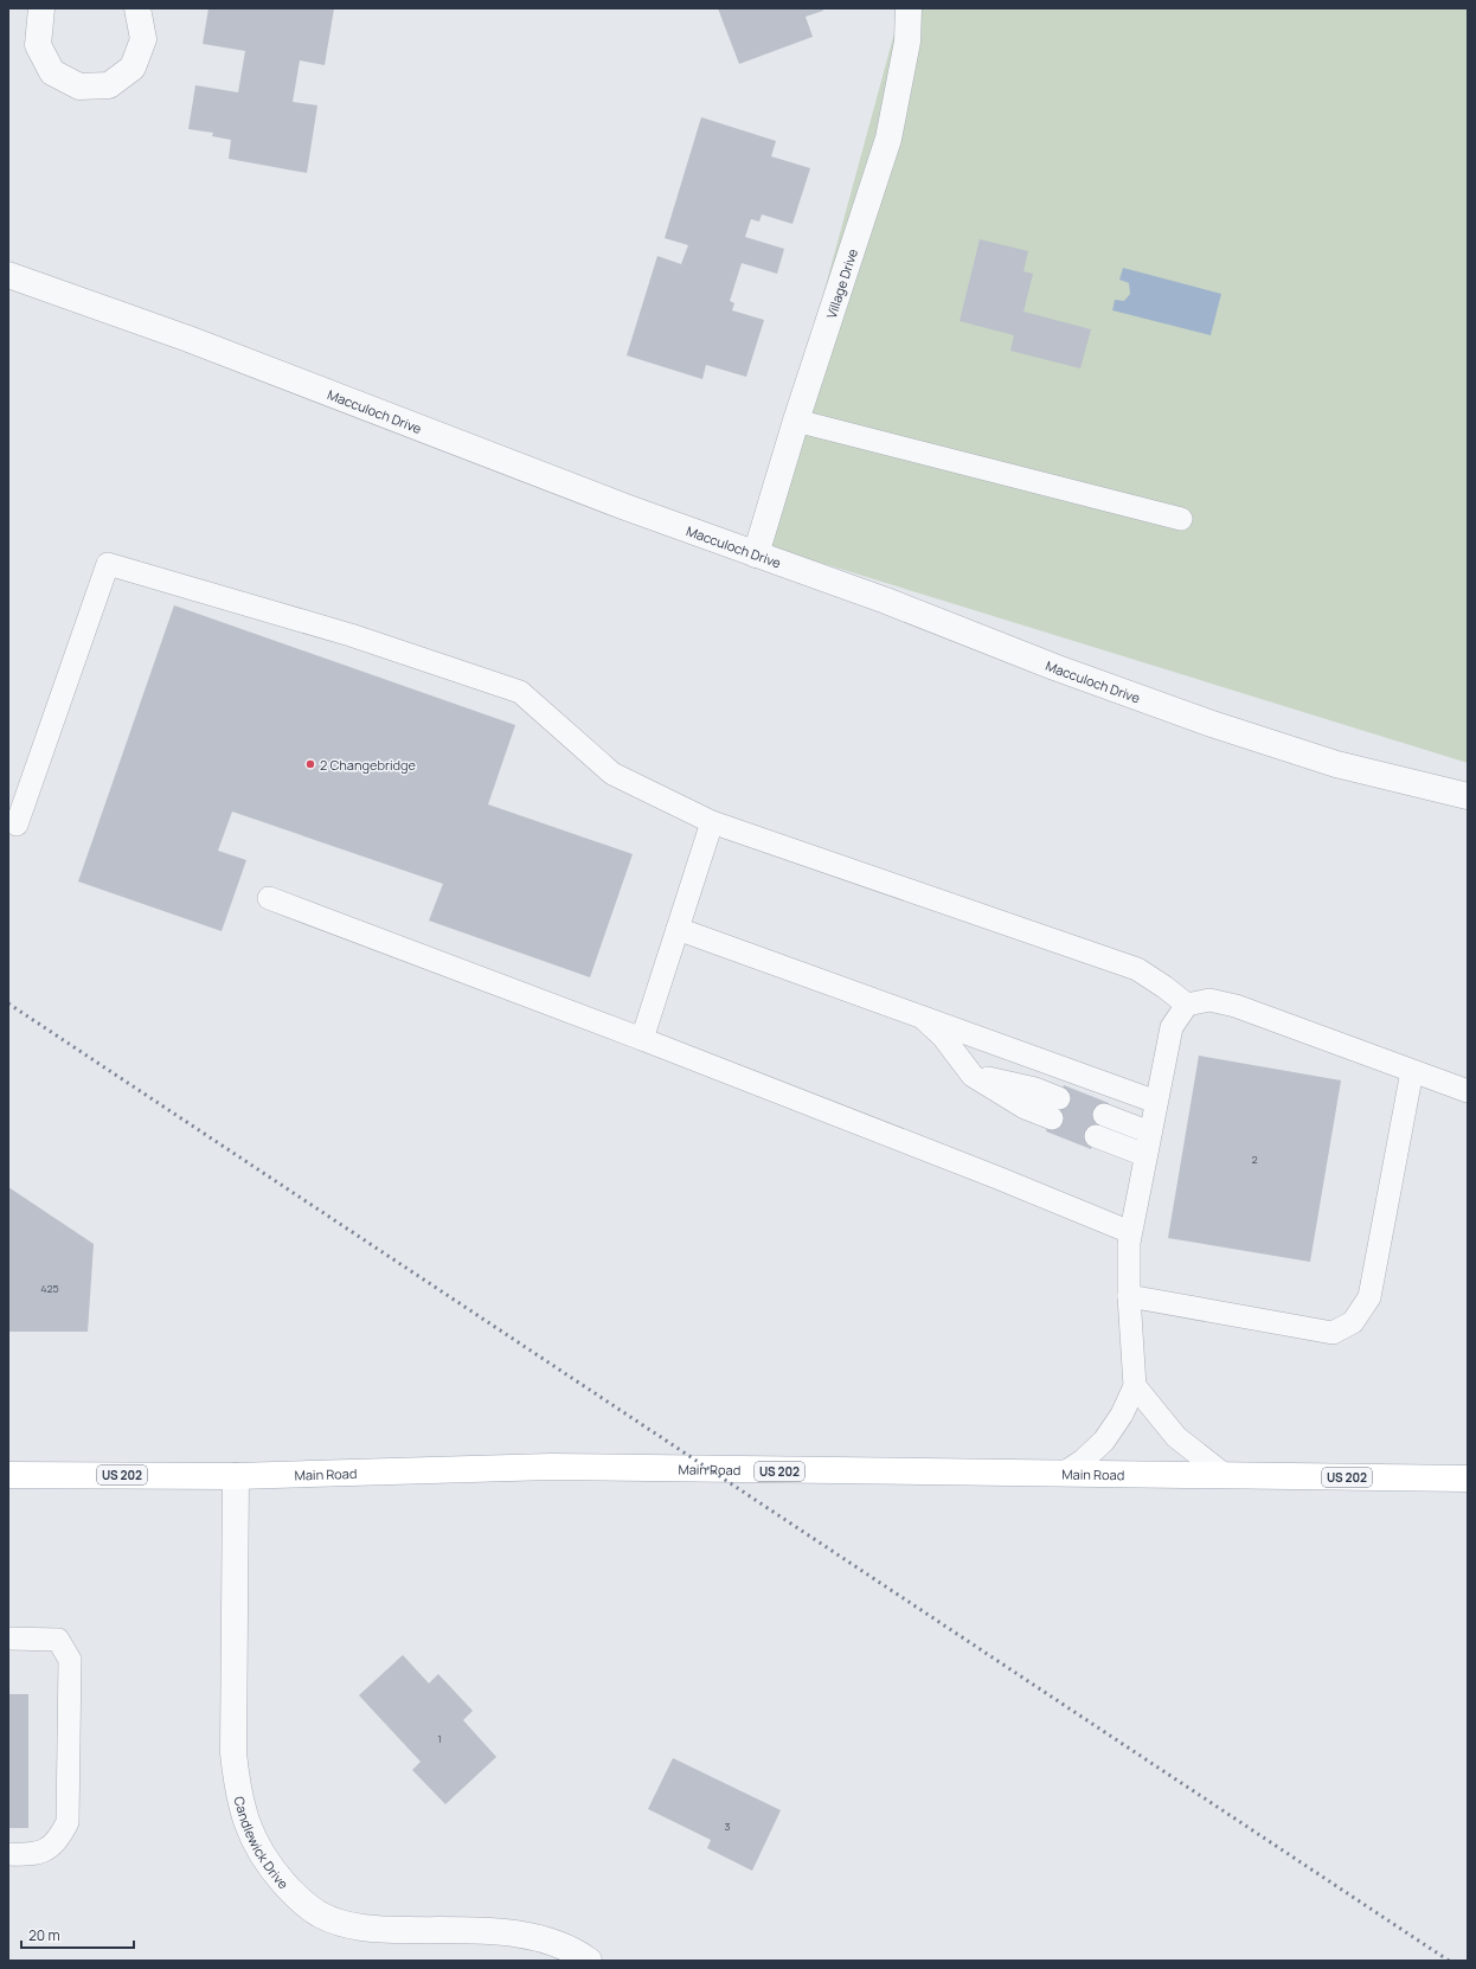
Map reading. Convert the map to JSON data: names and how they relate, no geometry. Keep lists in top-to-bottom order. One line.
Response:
{"streets":{"main road":["Main Road","US 202"],"street":["Village Drive","Macculoch Drive","Candlewick Drive"]},"crossings":[["Village Drive","Macculoch Drive"],["Main Road","Candlewick Drive"]],"places":["2 Changebridge"],"house_numbers":["2","425","1","3"],"scale_bar":"20 m"}
